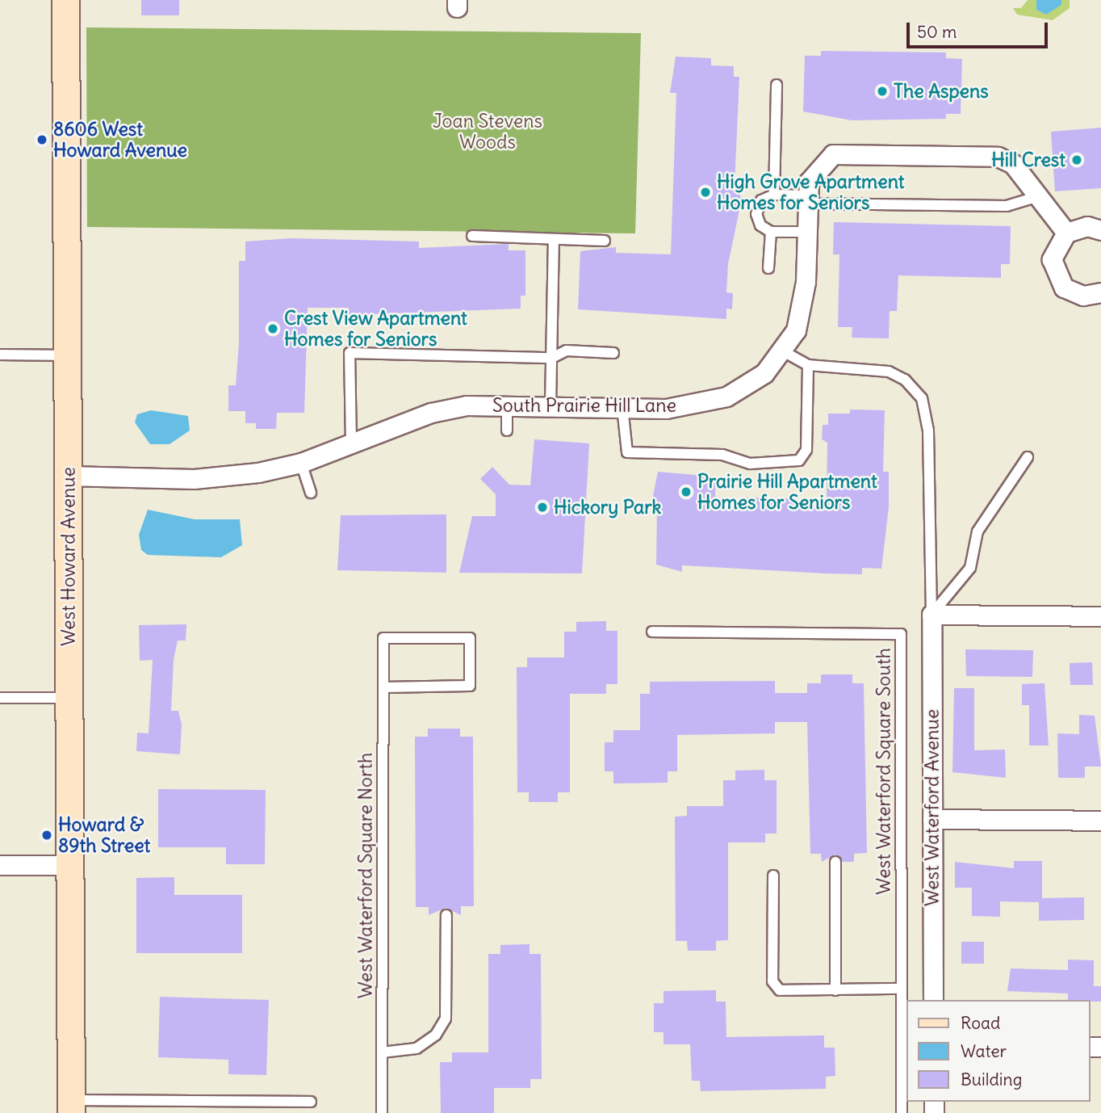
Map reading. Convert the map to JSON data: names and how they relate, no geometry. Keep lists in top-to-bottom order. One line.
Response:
{"streets":{"street":["South Prairie Hill Lane","West Howard Avenue","West Waterford Avenue"],"lane":["West Waterford Square South","West Waterford Square North"]},"crossings":[["South Prairie Hill Lane","West Howard Avenue"]],"parks":["Joan Stevens Woods"],"places":["The Aspens","8606 West Howard Avenue","Hill Crest","High Grove Apartment Homes for Seniors","Crest View Apartment Homes for Seniors","Prairie Hill Apartment Homes for Seniors","Hickory Park","Howard & 89th Street"],"legend":["Road","Water","Building"],"scale_bar":"50 m"}
